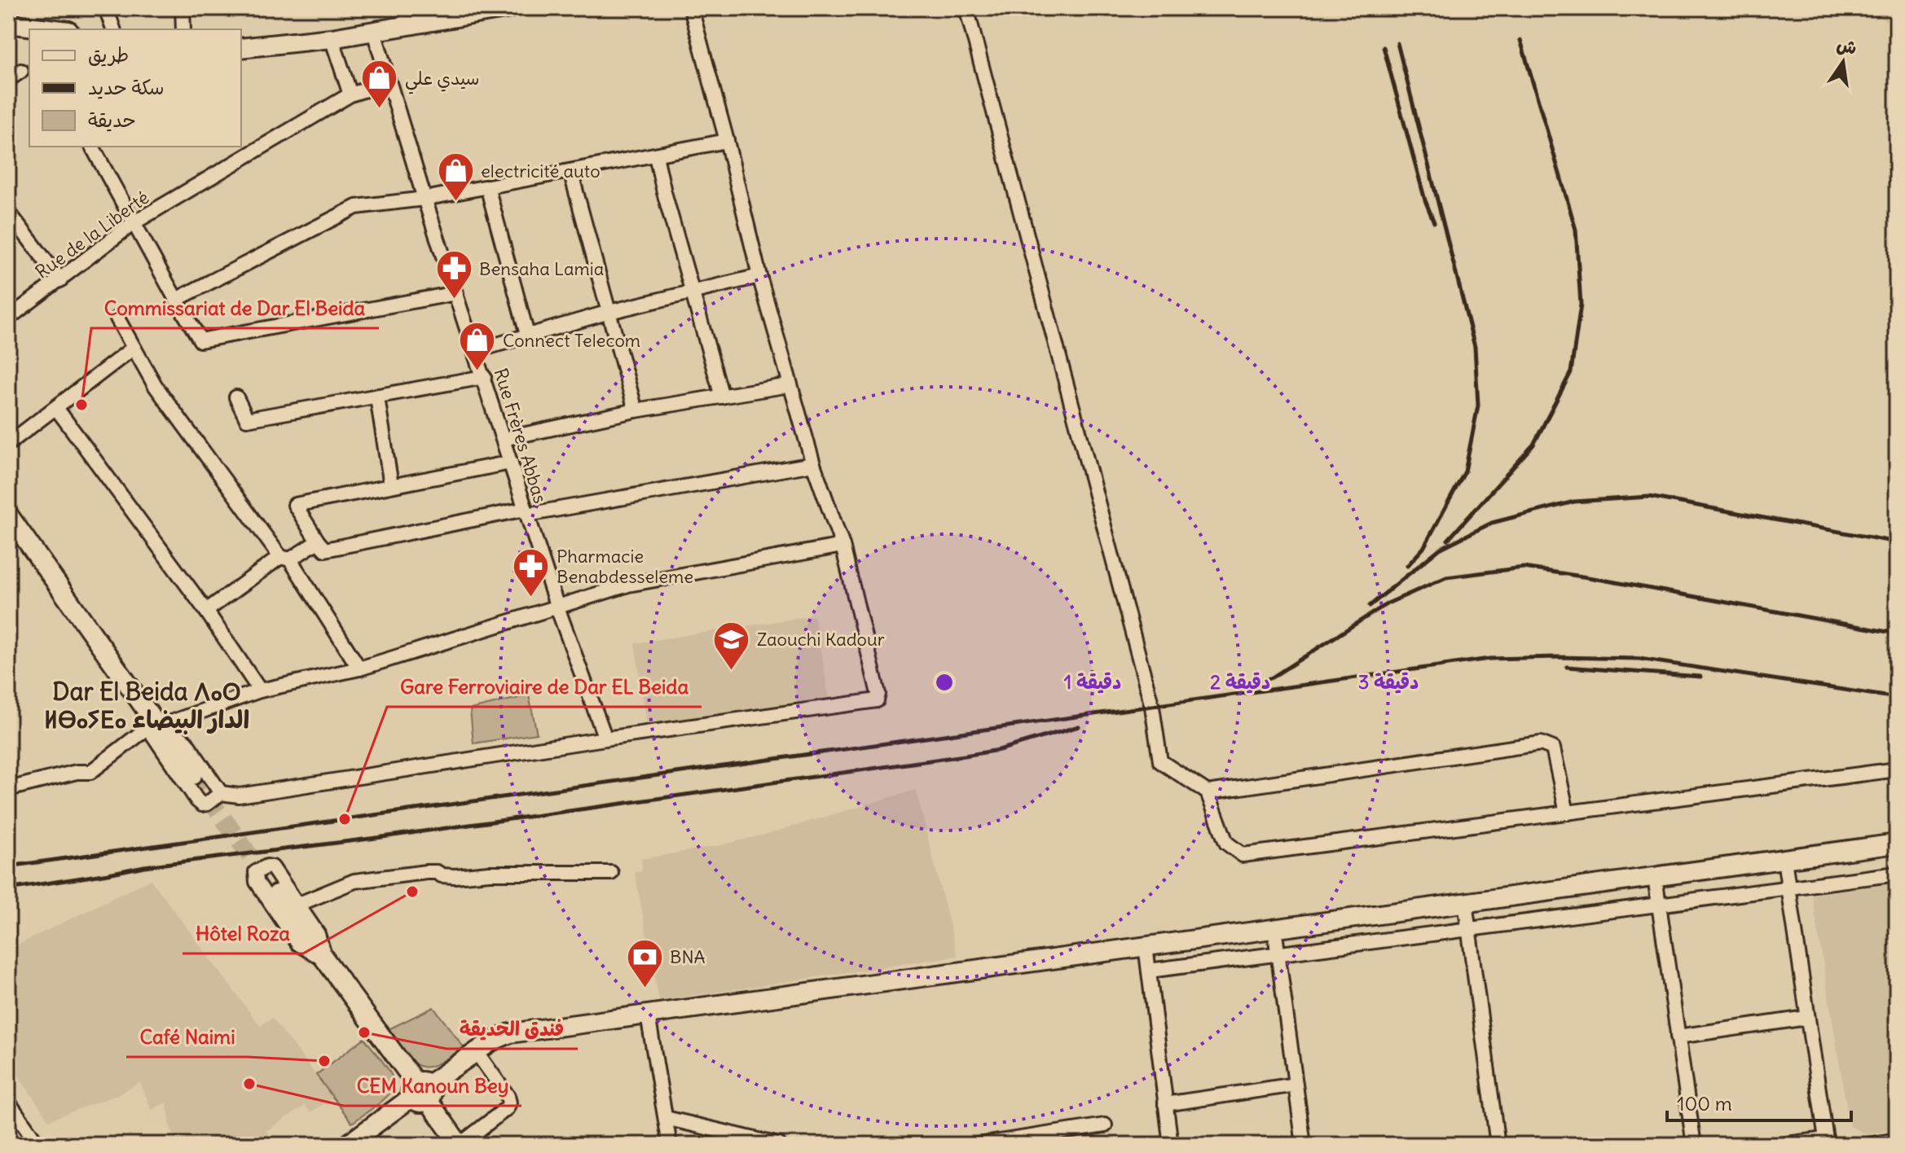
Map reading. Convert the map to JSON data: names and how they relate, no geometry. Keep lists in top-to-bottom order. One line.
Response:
{"streets":{"street":["Rue de la Liberté","Rue Frères Abbas"]},"crossings":[["Rue de la Liberté","Rue Frères Abbas"]],"districts":["Dar El Beida ⴷⴰⵔ ⵍⴱⴰⵢⴹⴰ الدار البيضاء"],"places":{"shop":["سيدي علي","electricité auto","Connect Telecom"],"pharmacy":["Bensaha Lamia","Pharmacie Benabdesseleme"],"other":["Commissariat de Dar El Beida","Gare Ferroviaire de Dar EL Beida","Hôtel Roza","فندق الحديقة","Café Naimi","CEM Kanoun Bey"],"school or university":["Zaouchi Kadour"],"bank":["BNA"]},"legend":["طريق","سكة حديد","حديقة"],"scale_bar":"100 m","north":"top","rings":["1 دقيقة","2 دقيقة","3 دقيقة"]}
